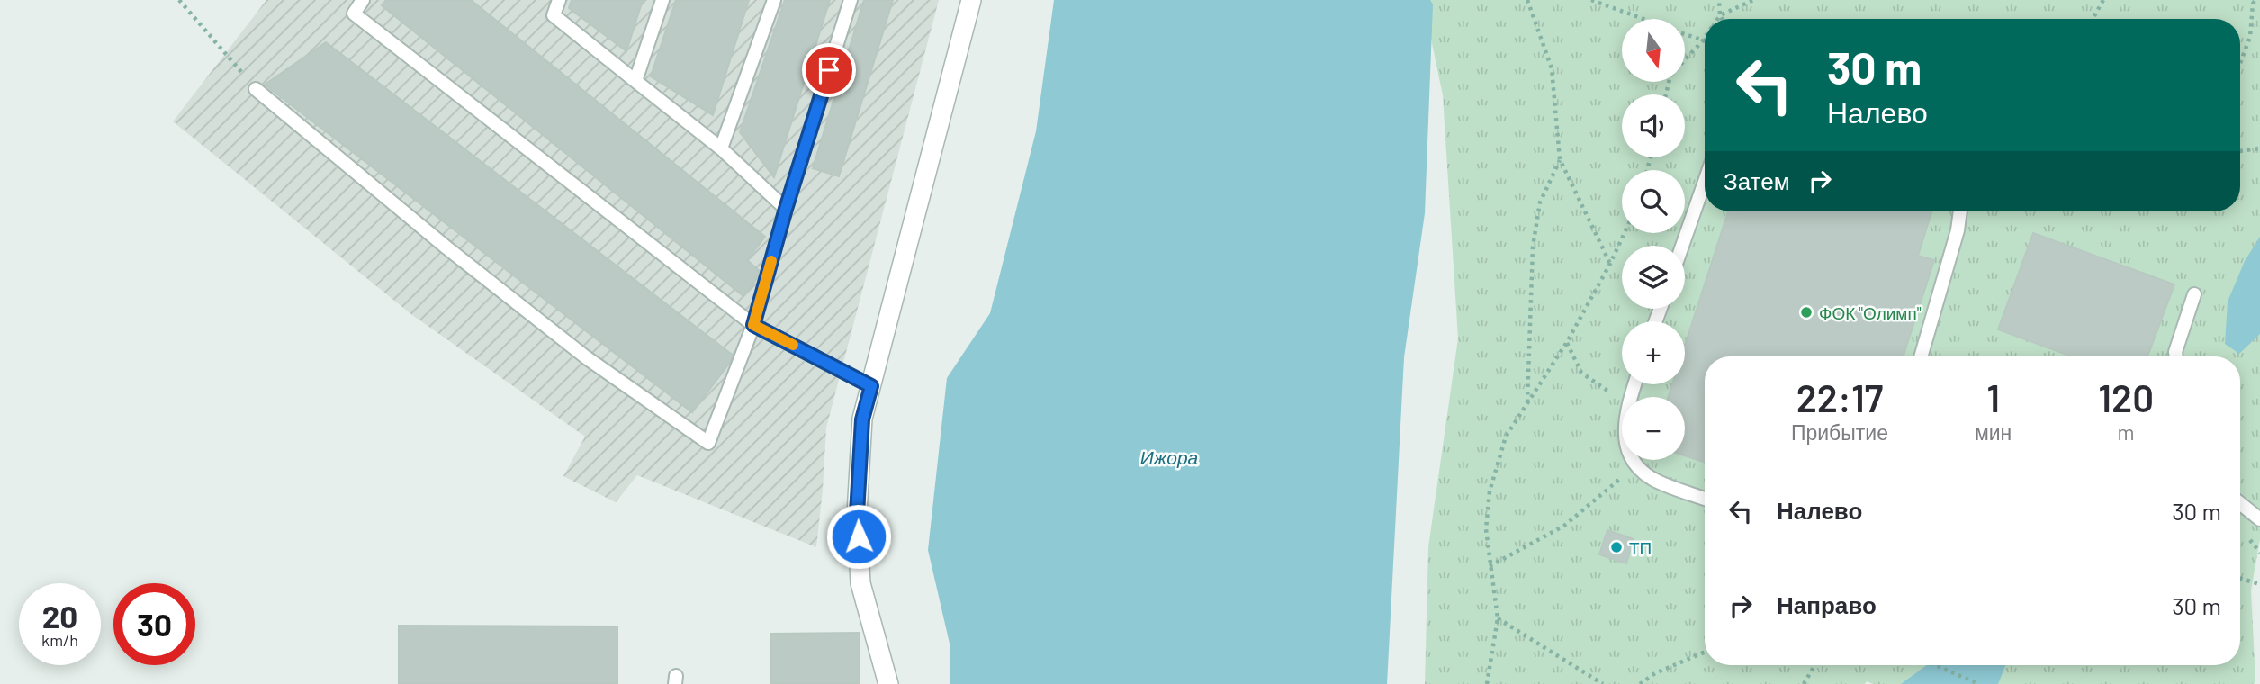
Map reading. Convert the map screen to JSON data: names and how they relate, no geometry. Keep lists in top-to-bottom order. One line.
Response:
{"water":["Ижора"],"places":["ФОК \"Олимп\"","ТП"],"north":"bottom","page":{"map_buttons":["+","−"],"turn":["30 m","Налево"],"then":"Затем","eta":["22:17","Прибытие","1","мин","120","m"],"list":[{"name":"Налево","value":"30 m"},{"name":"Направо","value":"30 m"}],"speed":"20 km/h","limit":"30"}}
